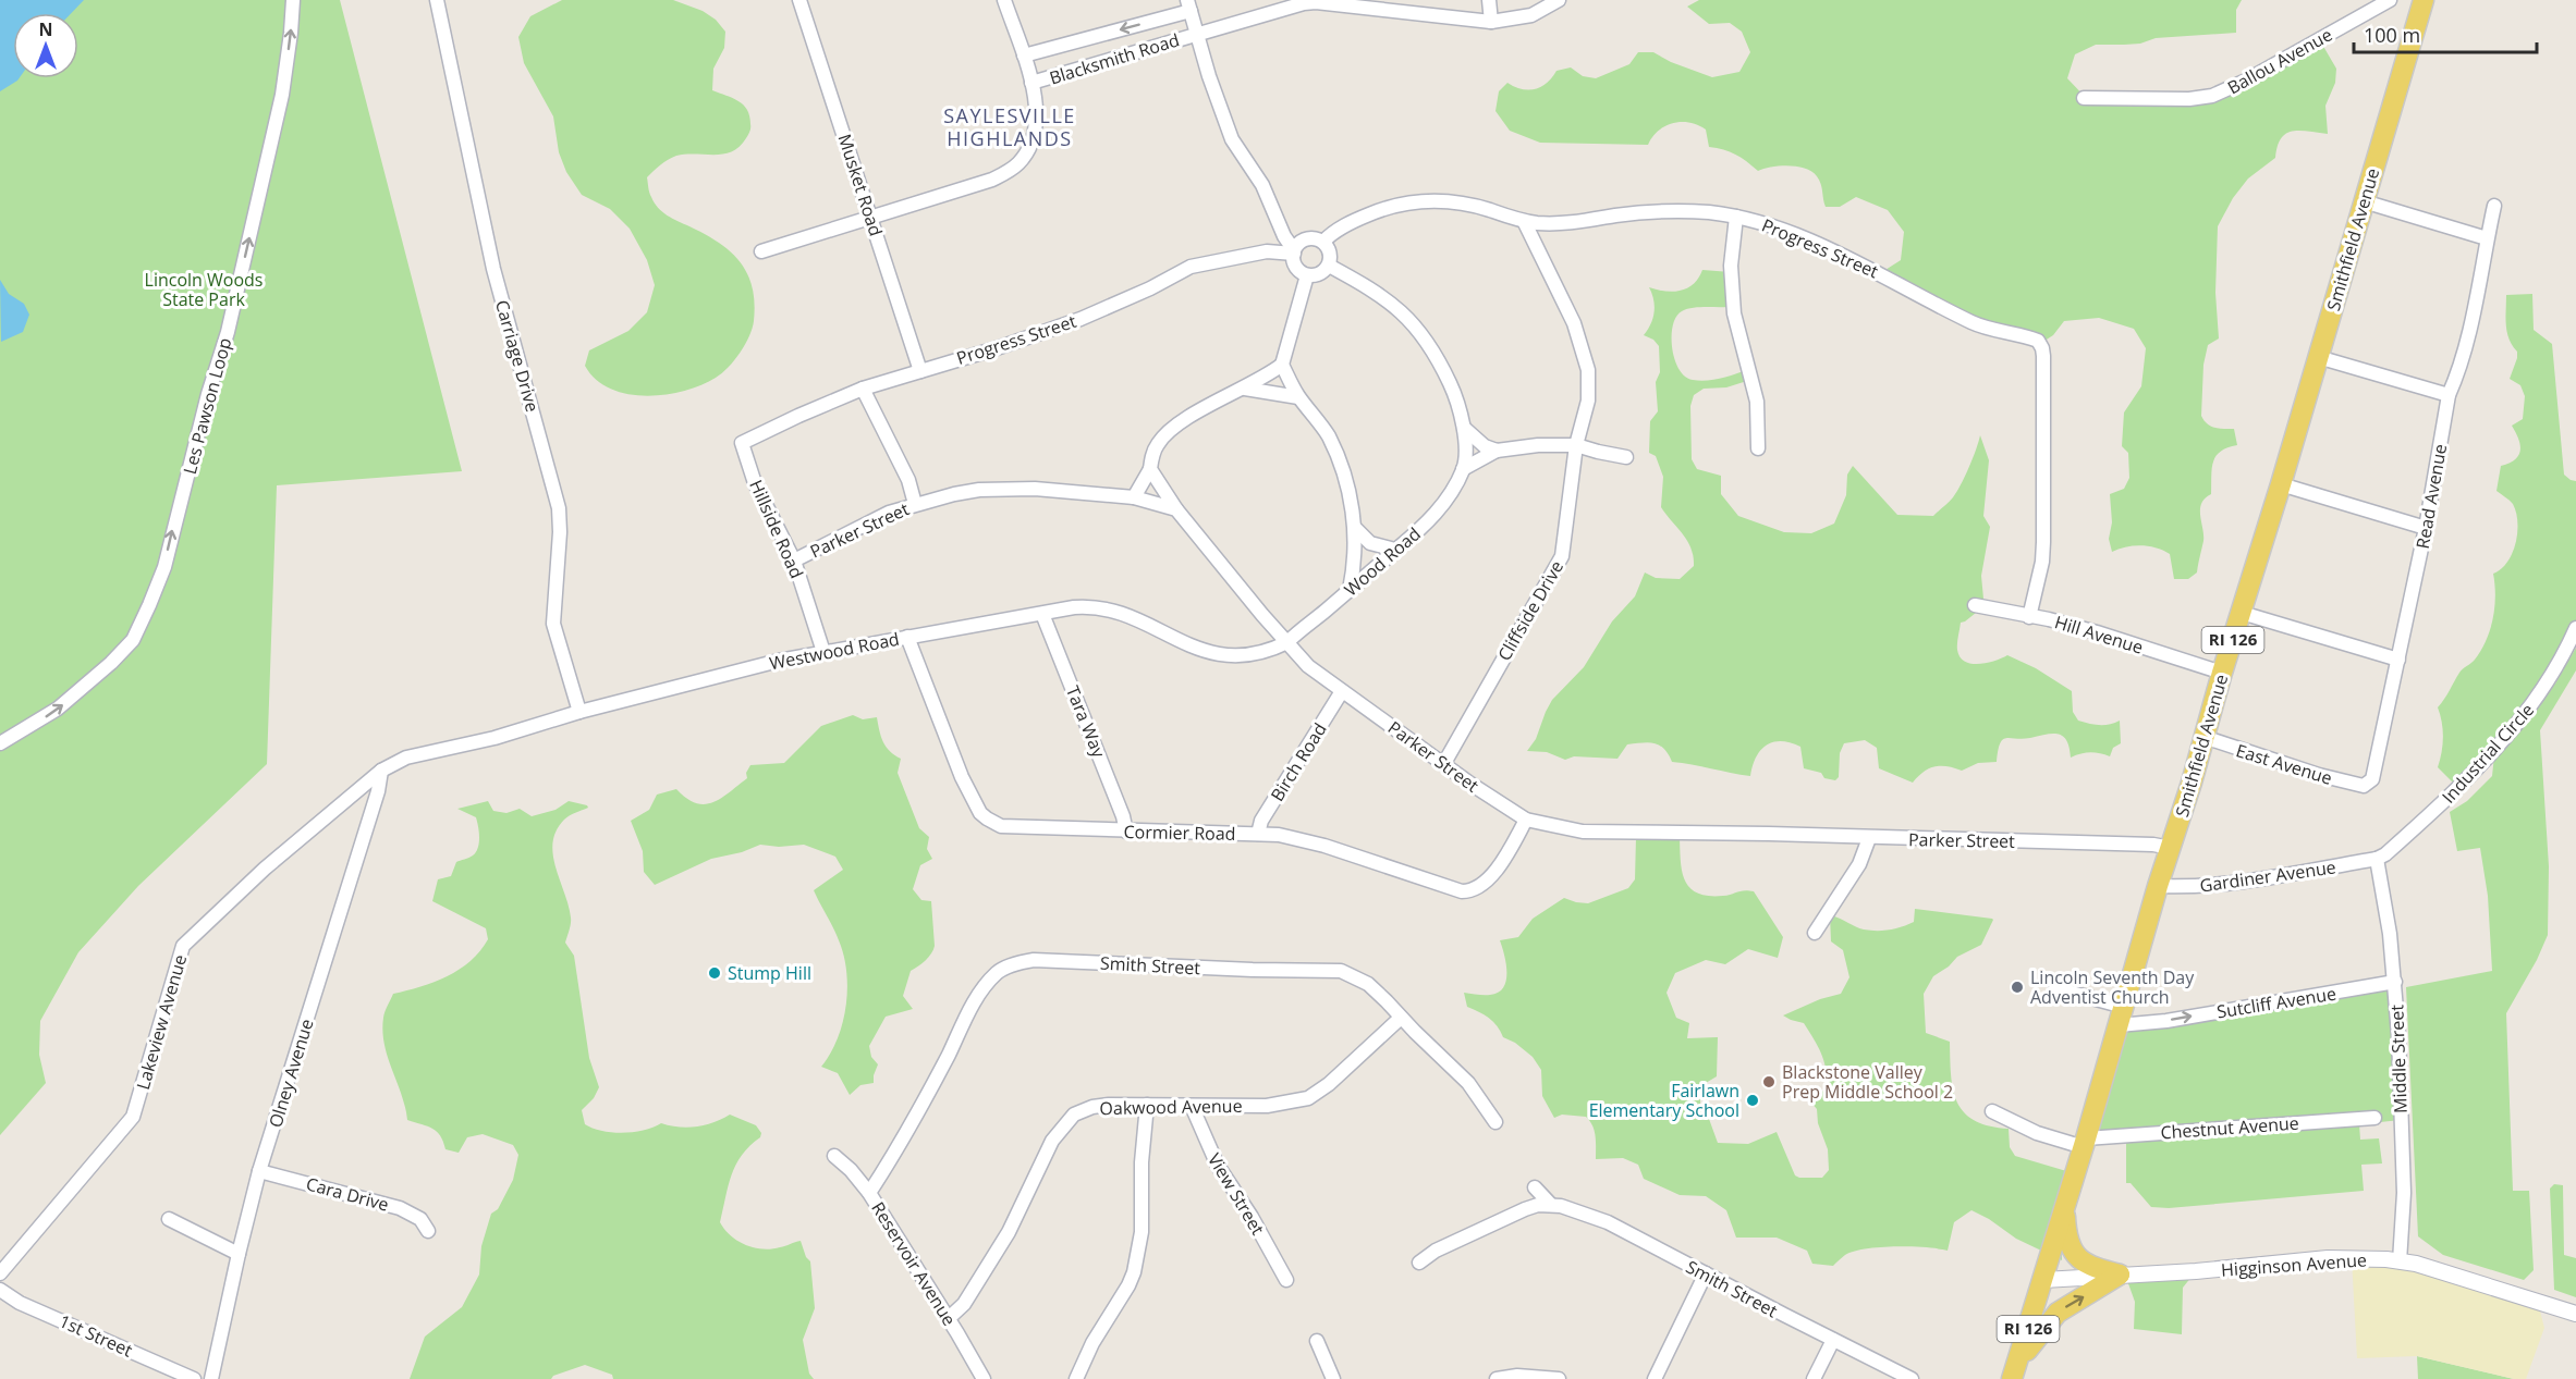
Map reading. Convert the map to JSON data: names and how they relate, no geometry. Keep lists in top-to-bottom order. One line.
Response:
{"streets":{"main road":["Smithfield Avenue","RI 126"],"street":["Blacksmith Road","Ballou Avenue","Musket Road","Progress Street","Carriage Drive","Les Pawson Loop","Read Avenue","Hillside Road","Parker Street","Wood Road","Cliffside Drive","Hill Avenue","Westwood Road","Tara Way","Industrial Circle","Birch Road","East Avenue","Cormier Road","Gardiner Avenue","Smith Street","Sutcliff Avenue","Lakeview Avenue","Middle Street","Olney Avenue","Oakwood Avenue","Chestnut Avenue","Cara Drive","View Street","Reservoir Avenue","Higginson Avenue","1st Street"]},"crossings":[["Musket Road","Progress Street"],["Smithfield Avenue","Parker Street"],["Smithfield Avenue","Hill Avenue"],["Smithfield Avenue","East Avenue"],["Smithfield Avenue","Gardiner Avenue"],["Smithfield Avenue","Sutcliff Avenue"],["Smithfield Avenue","Chestnut Avenue"],["Smithfield Avenue","Higginson Avenue"],["Progress Street","Hillside Road"],["Progress Street","Wood Road"],["Progress Street","Cliffside Drive"],["Progress Street","Hill Avenue"],["Carriage Drive","Westwood Road"],["Read Avenue","East Avenue"],["Hillside Road","Parker Street"],["Hillside Road","Westwood Road"],["Parker Street","Wood Road"],["Parker Street","Cliffside Drive"],["Parker Street","Westwood Road"],["Parker Street","Birch Road"],["Parker Street","Cormier Road"],["Wood Road","Westwood Road"],["Westwood Road","Tara Way"],["Westwood Road","Cormier Road"],["Westwood Road","Lakeview Avenue"],["Westwood Road","Olney Avenue"],["Tara Way","Cormier Road"],["Industrial Circle","Gardiner Avenue"],["Industrial Circle","Middle Street"],["Birch Road","Cormier Road"],["Gardiner Avenue","Middle Street"],["Smith Street","Oakwood Avenue"],["Smith Street","Reservoir Avenue"],["Sutcliff Avenue","Middle Street"],["Lakeview Avenue","Olney Avenue"],["Middle Street","Higginson Avenue"],["Olney Avenue","Cara Drive"],["Oakwood Avenue","View Street"],["Oakwood Avenue","Reservoir Avenue"]],"one_way":["Les Pawson Loop","Sutcliff Avenue"],"districts":["SAYLESVILLE HIGHLANDS"],"parks":["Lincoln Woods State Park"],"places":["Stump Hill","Lincoln Seventh Day Adventist Church","Blackstone Valley Prep Middle School 2","Fairlawn Elementary School"],"scale_bar":"100 m","north":"top"}
